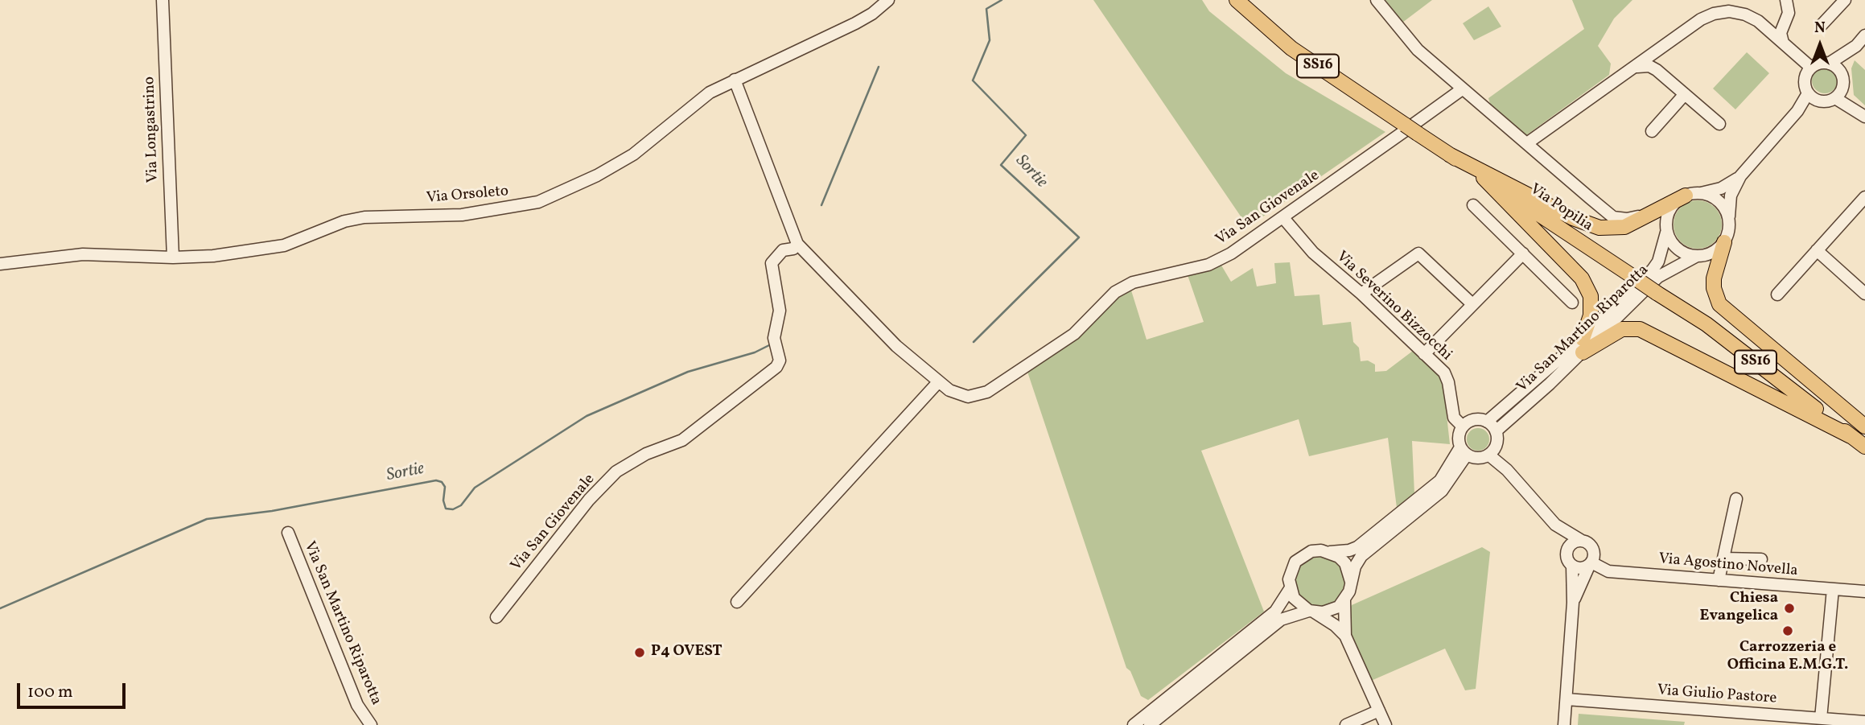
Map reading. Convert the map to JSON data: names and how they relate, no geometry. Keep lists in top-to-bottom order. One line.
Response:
{"streets":{"main road":["SS16","Via Popilia"],"street":["Via Longastrino","Via Orsoleto","Via San Giovenale","Via Severino Bizzocchi","Via San Martino Riparotta","Via Agostino Novella","Via Giulio Pastore"]},"crossings":[["Via Longastrino","Via Orsoleto"],["Via Orsoleto","Via San Giovenale"],["Via San Giovenale","Via Popilia"],["Via San Giovenale","Via Severino Bizzocchi"],["Via Severino Bizzocchi","Via San Martino Riparotta"]],"water":["Sortie"],"places":["Chiesa Evangelica","Carrozzeria e Officina E.M.G.T.","P4 OVEST"],"scale_bar":"100 m","north":"top"}
